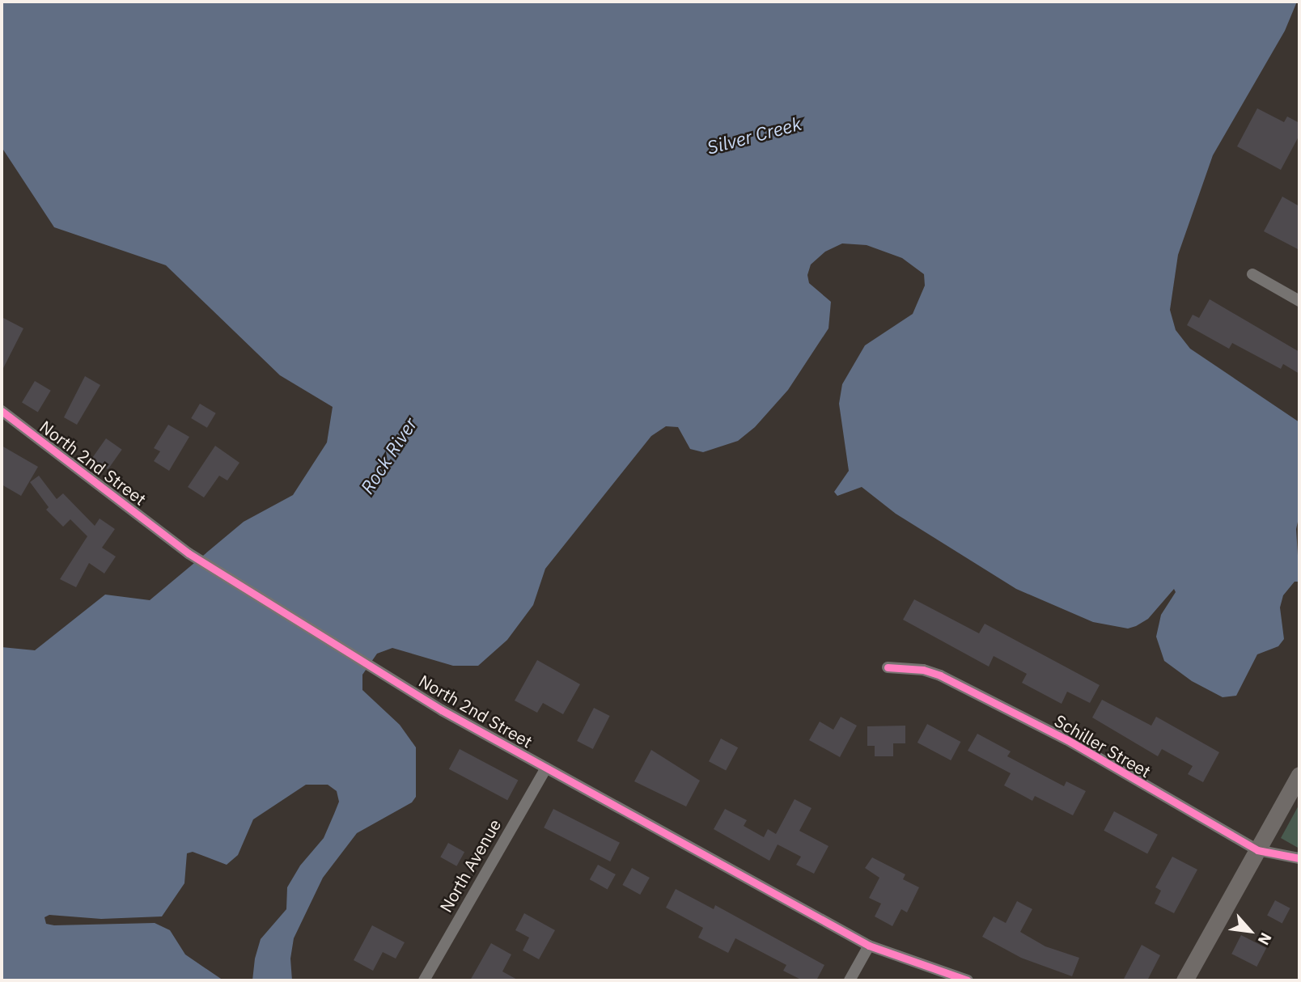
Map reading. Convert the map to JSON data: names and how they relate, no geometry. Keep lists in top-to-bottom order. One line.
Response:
{"streets":{"street":["North 2nd Street","Schiller Street","North Avenue"]},"crossings":[["North 2nd Street","North Avenue"]],"water":["Silver Creek","Rock River"],"north":"bottom right"}
